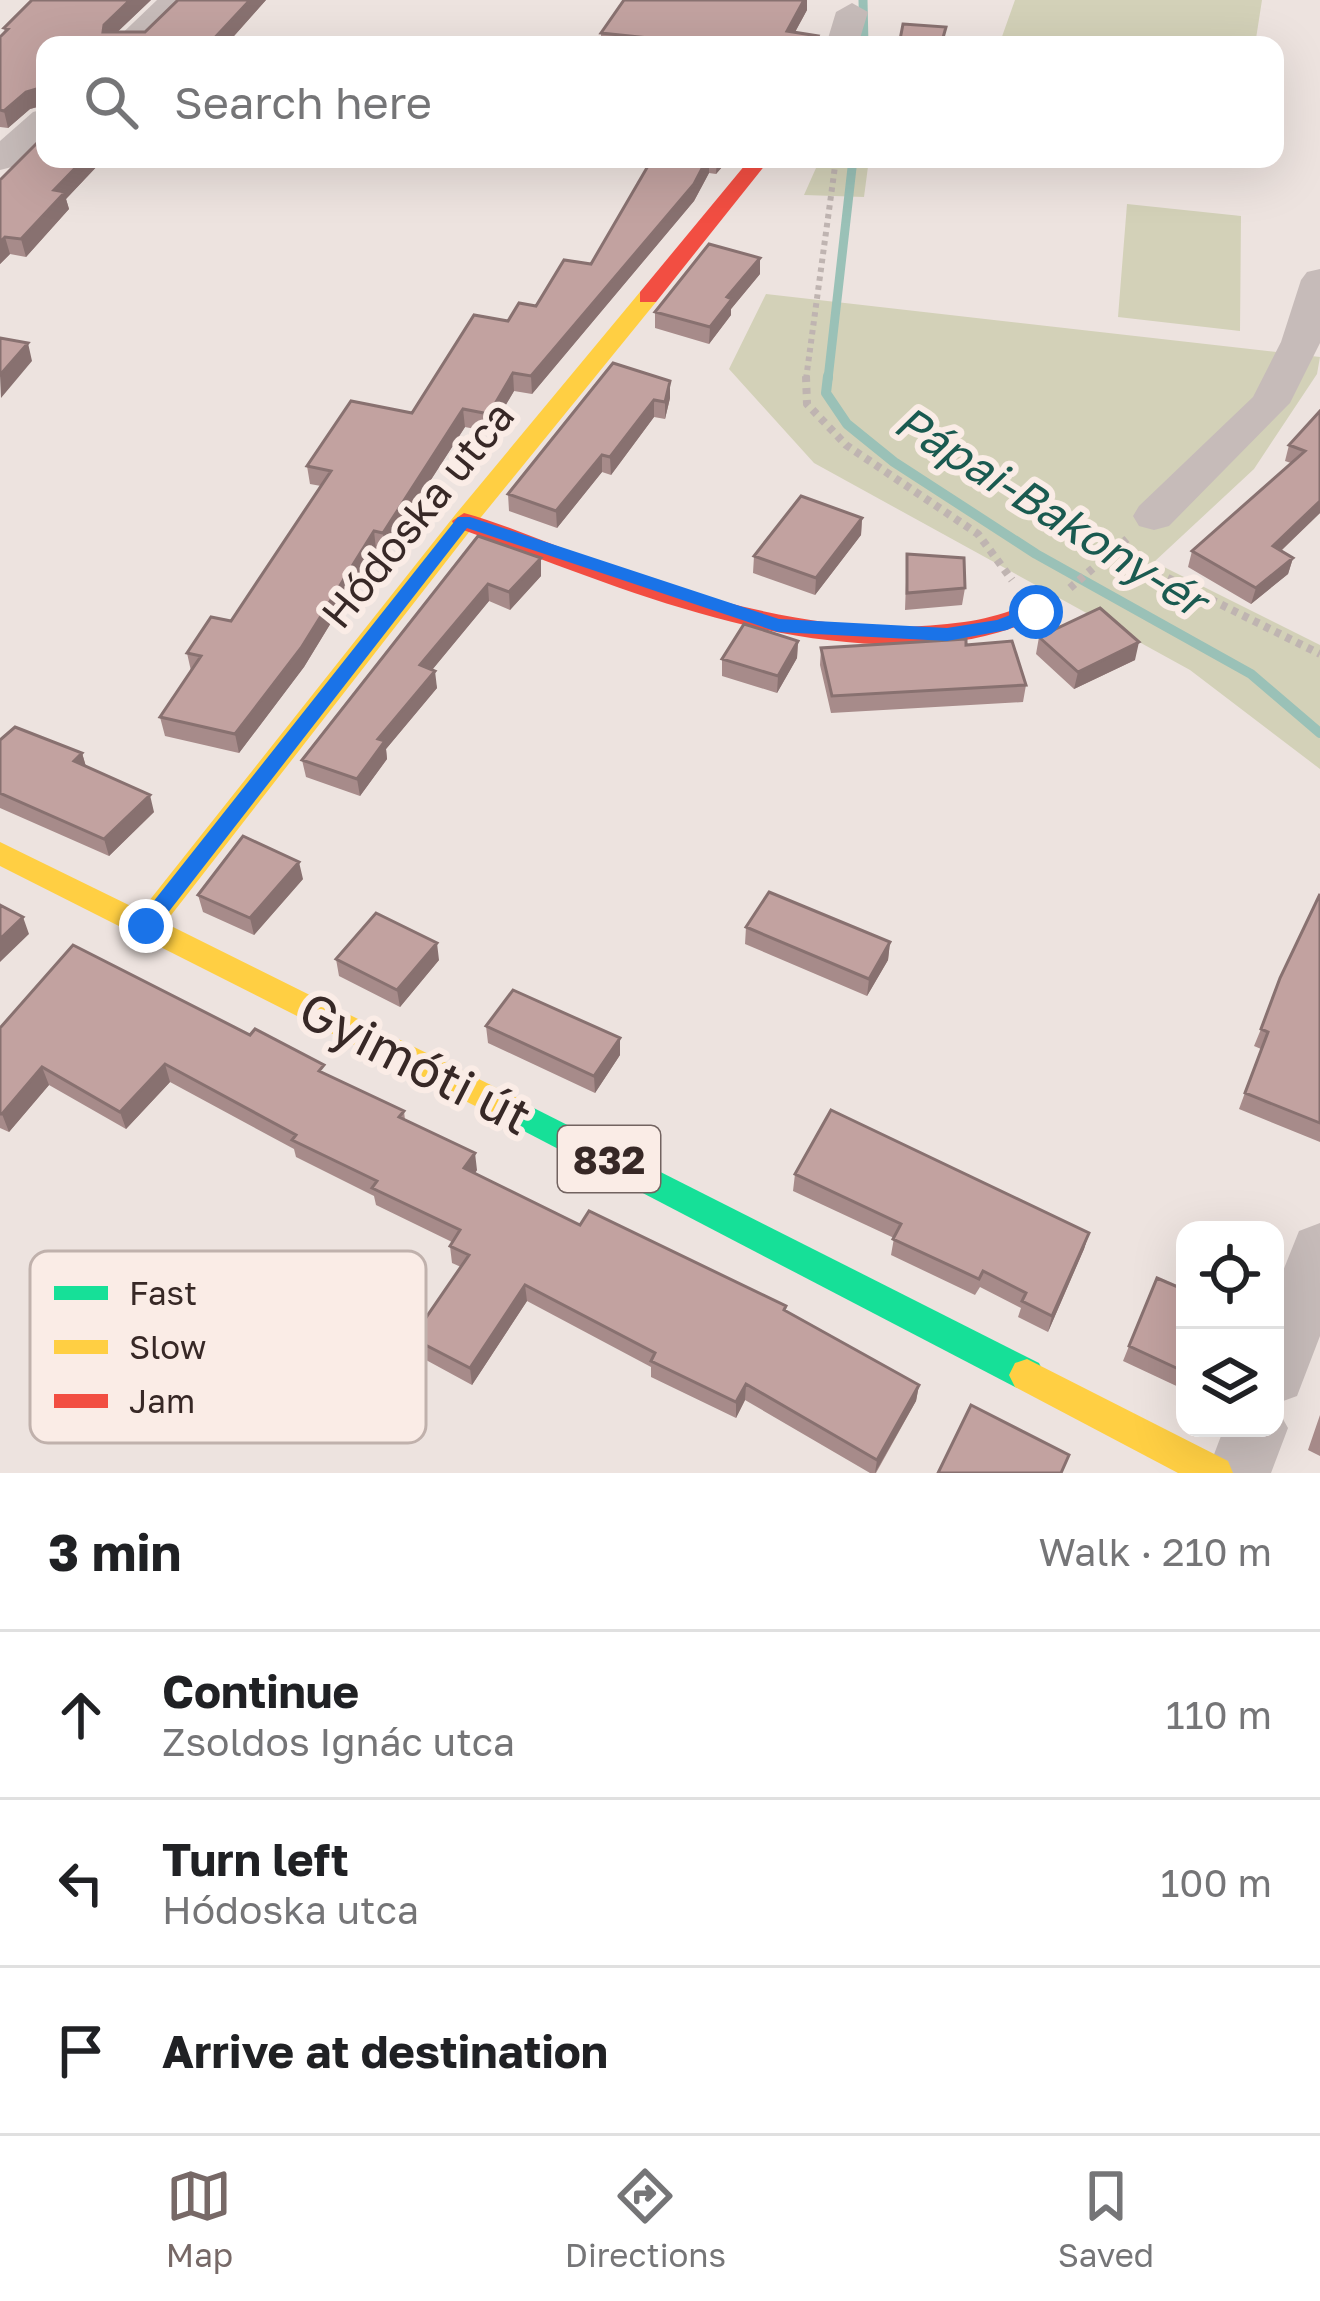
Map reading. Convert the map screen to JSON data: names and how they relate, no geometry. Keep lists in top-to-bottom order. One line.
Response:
{"streets":{"street":["Hódoska utca","Gyimóti út","832"]},"crossings":[["Hódoska utca","Gyimóti út"]],"water":["Pápai-Bakony-ér"],"legend":["Fast","Slow","Jam"],"page":{"search":"Search here","heading":["3 min","Walk · 210 m"],"list":[["Continue","Zsoldos Ignác utca","110 m"],["Turn left","Hódoska utca","100 m"],"Arrive at destination"],"nav":["Map","Directions","Saved"]}}
